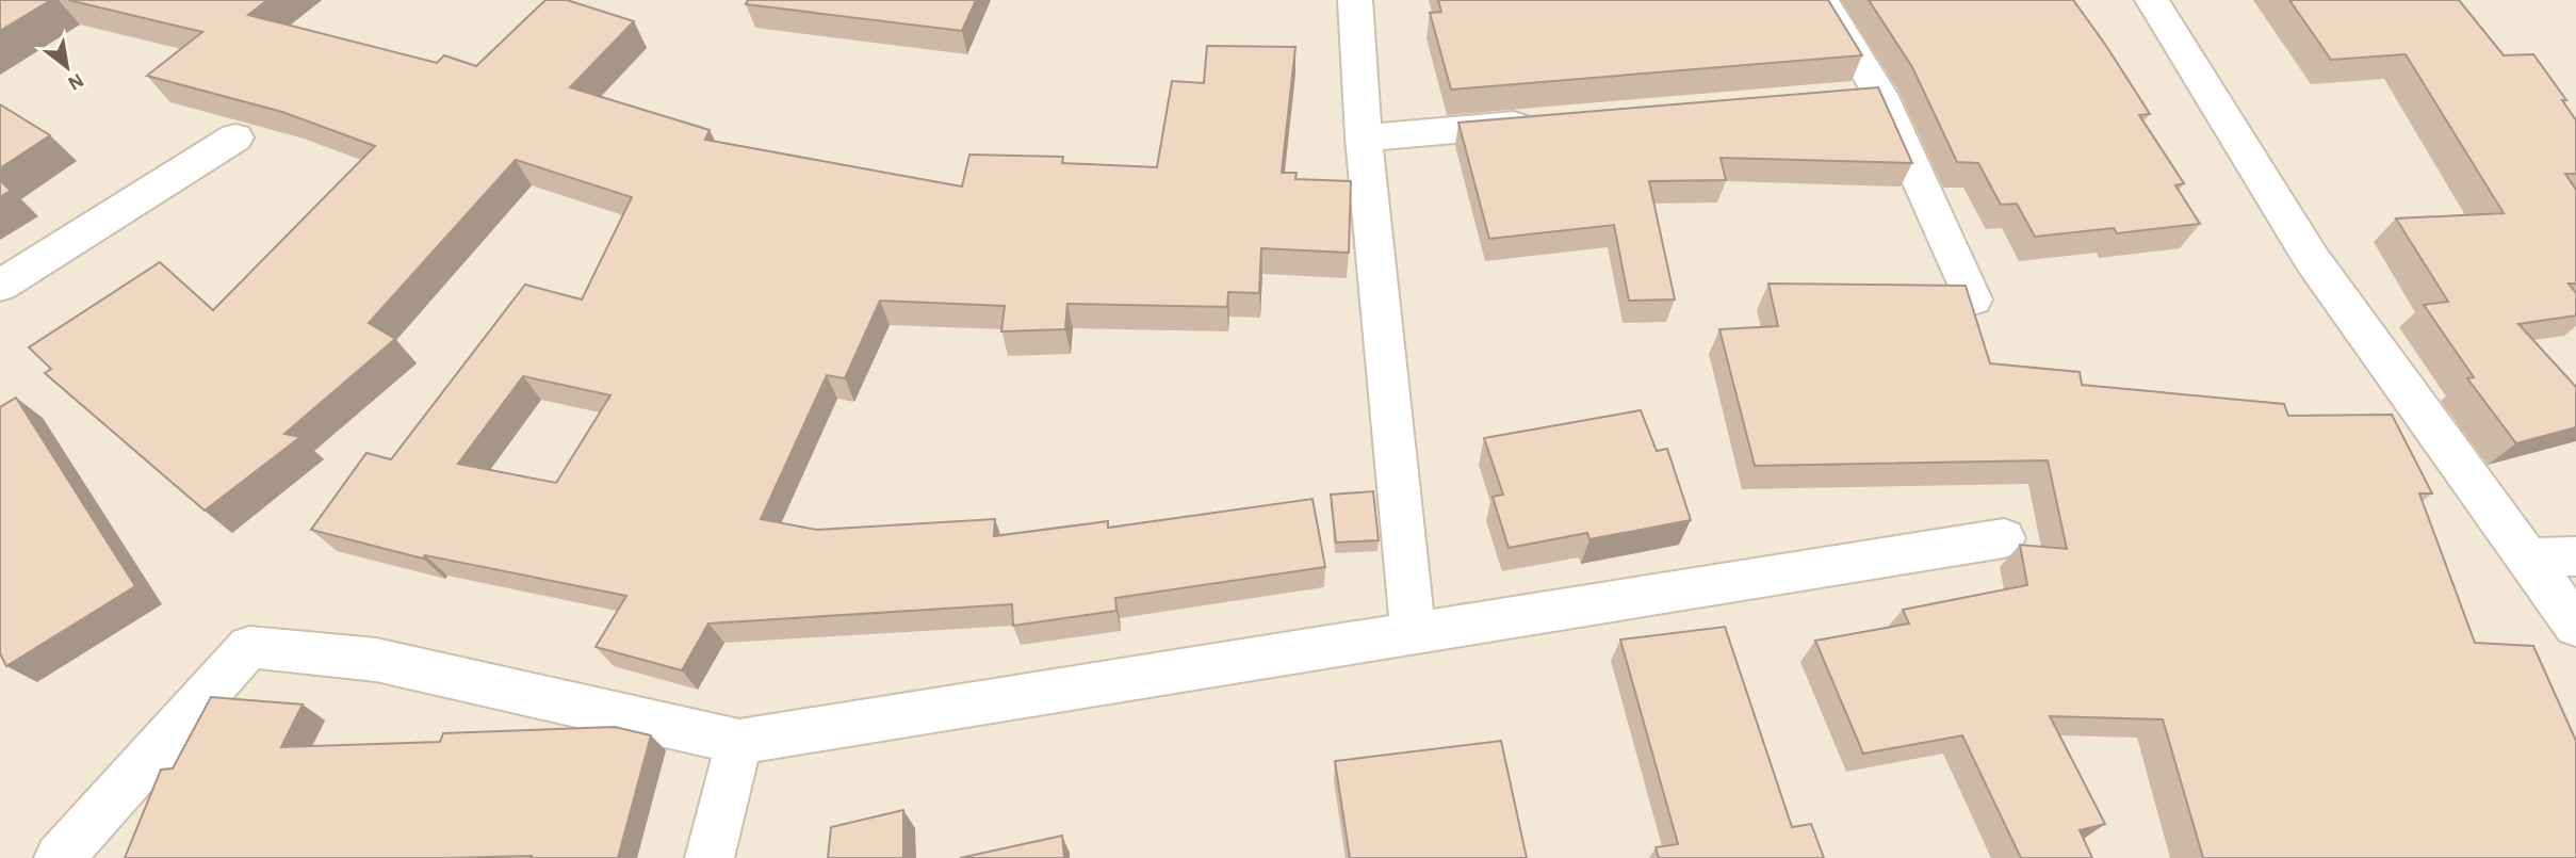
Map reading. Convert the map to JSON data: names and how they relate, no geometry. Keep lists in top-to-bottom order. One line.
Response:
{"north":"bottom right"}
